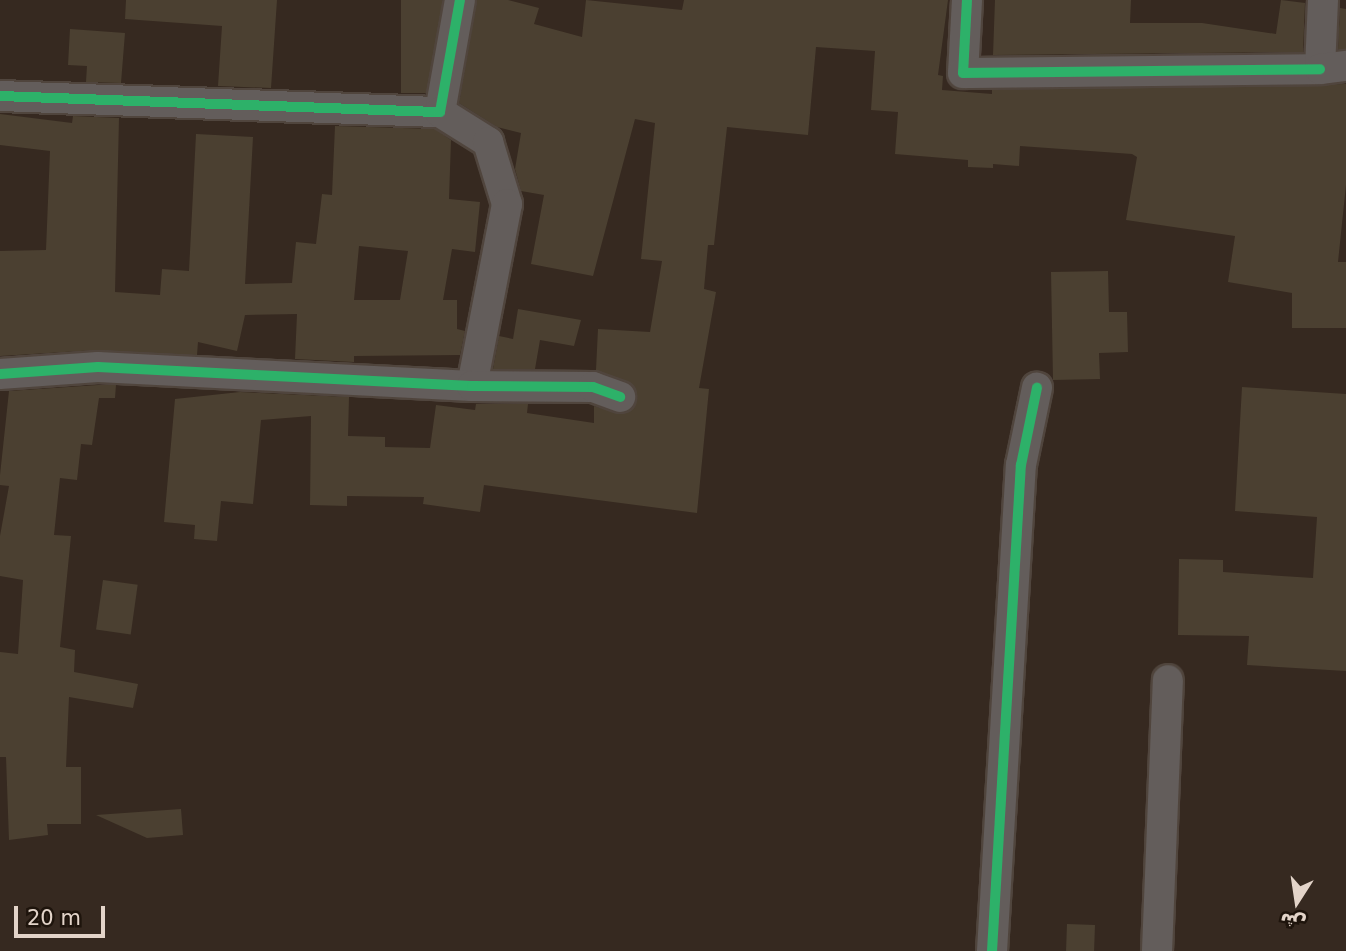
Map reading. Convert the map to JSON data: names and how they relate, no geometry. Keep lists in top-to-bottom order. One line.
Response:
{"scale_bar":"20 m","north":"bottom"}
